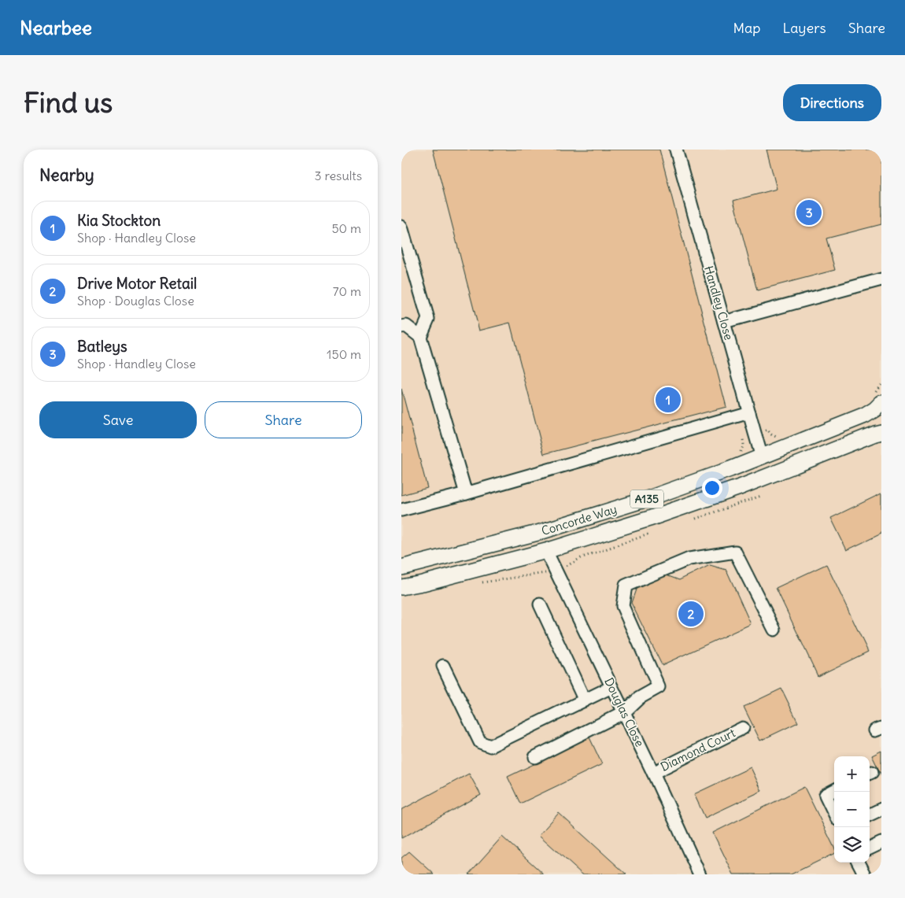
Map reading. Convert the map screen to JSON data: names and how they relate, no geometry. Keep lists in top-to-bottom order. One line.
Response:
{"streets":{"main road":["A135","Concorde Way"],"street":["Handley Close","Douglas Close","Diamond Court"]},"crossings":[["Handley Close","Concorde Way"],["Concorde Way","Douglas Close"],["Douglas Close","Diamond Court"]],"page":{"header":"Nearbee","nav":["Map","Layers","Share"],"buttons":["Directions",["Save","Share"]],"title":"Find us","heading":["Nearby","3 results"],"pins":["3","1","2"],"list":[{"mark":"1","name":"Kia Stockton","note":"Shop · Handley Close","value":"50 m"},{"mark":"2","name":"Drive Motor Retail","note":"Shop · Douglas Close","value":"70 m"},{"mark":"3","name":"Batleys","note":"Shop · Handley Close","value":"150 m"}],"map_buttons":["+","−"]}}
